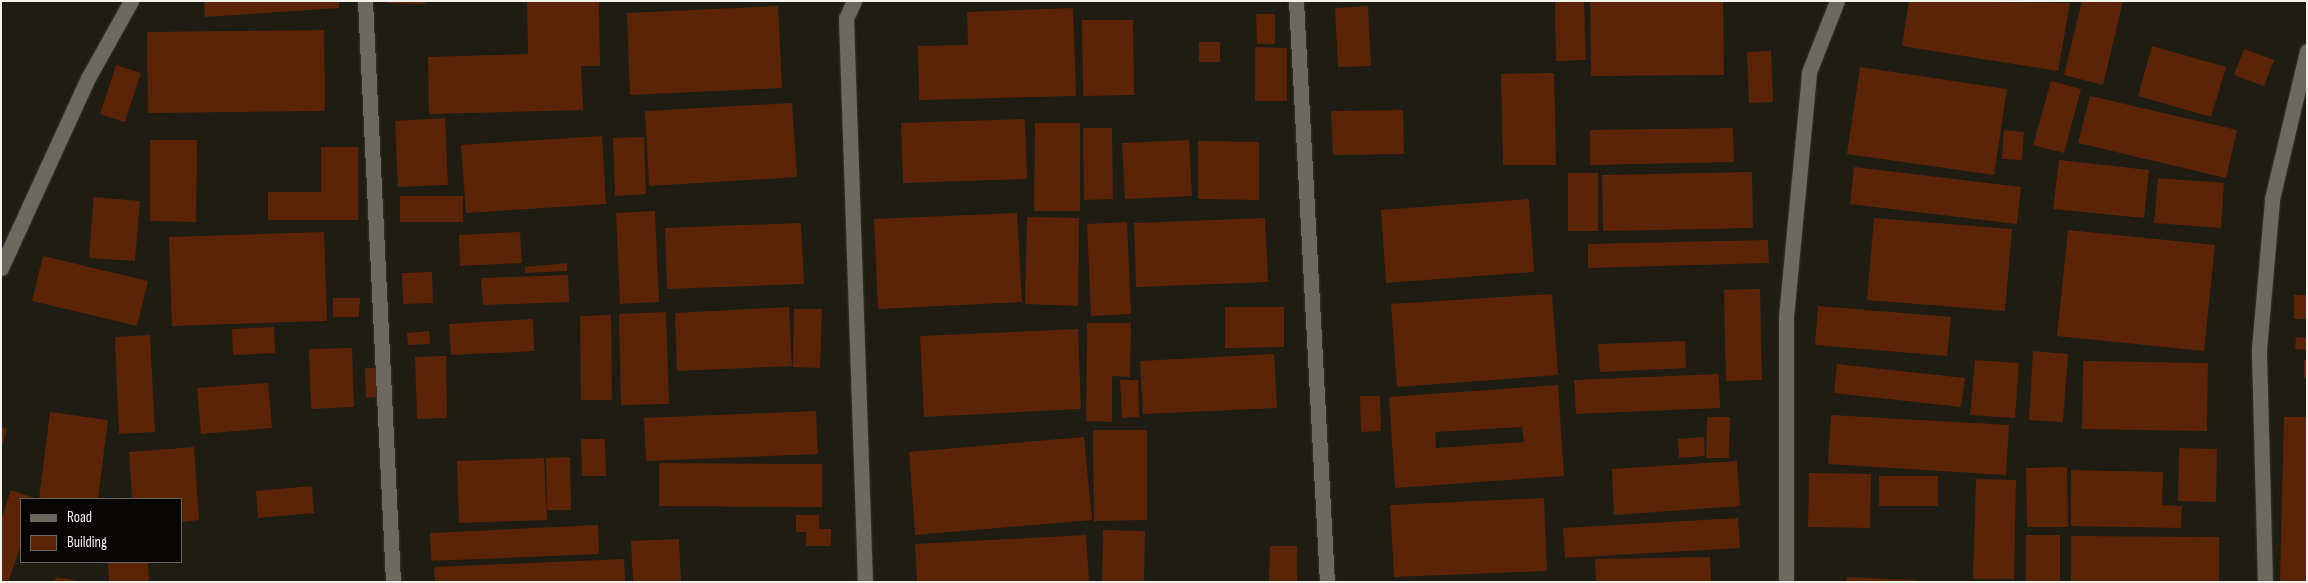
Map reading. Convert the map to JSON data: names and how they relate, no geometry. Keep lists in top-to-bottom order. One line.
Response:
{"legend":["Road","Building"]}
